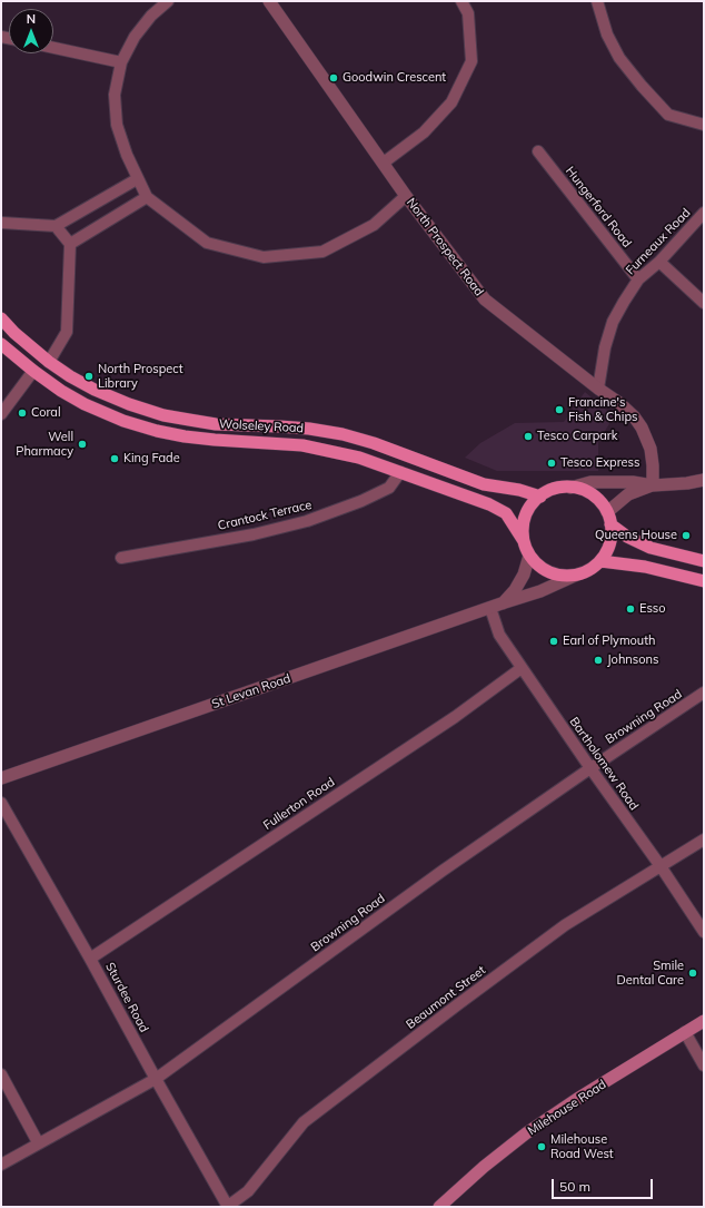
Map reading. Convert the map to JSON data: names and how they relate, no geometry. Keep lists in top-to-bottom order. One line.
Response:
{"streets":{"main road":["Wolseley Road","Milehouse Road"],"street":["Hungerford Road","Furneaux Road","North Prospect Road","Crantock Terrace","St Levan Road","Browning Road","Bartholomew Road","Fullerton Road","Sturdee Road","Beaumont Street"]},"crossings":[["Hungerford Road","Furneaux Road"],["Furneaux Road","North Prospect Road"],["Wolseley Road","Crantock Terrace"],["Wolseley Road","St Levan Road"],["St Levan Road","Bartholomew Road"],["Browning Road","Bartholomew Road"],["Browning Road","Sturdee Road"],["Bartholomew Road","Fullerton Road"],["Bartholomew Road","Beaumont Street"],["Fullerton Road","Sturdee Road"],["Sturdee Road","Beaumont Street"]],"places":["Goodwin Crescent","North Prospect Library","Francine's Fish & Chips","Coral","Tesco Carpark","Well Pharmacy","King Fade","Tesco Express","Queens House","Esso","Earl of Plymouth","Johnsons","Smile Dental Care","Milehouse Road West"],"scale_bar":"50 m","north":"top"}
